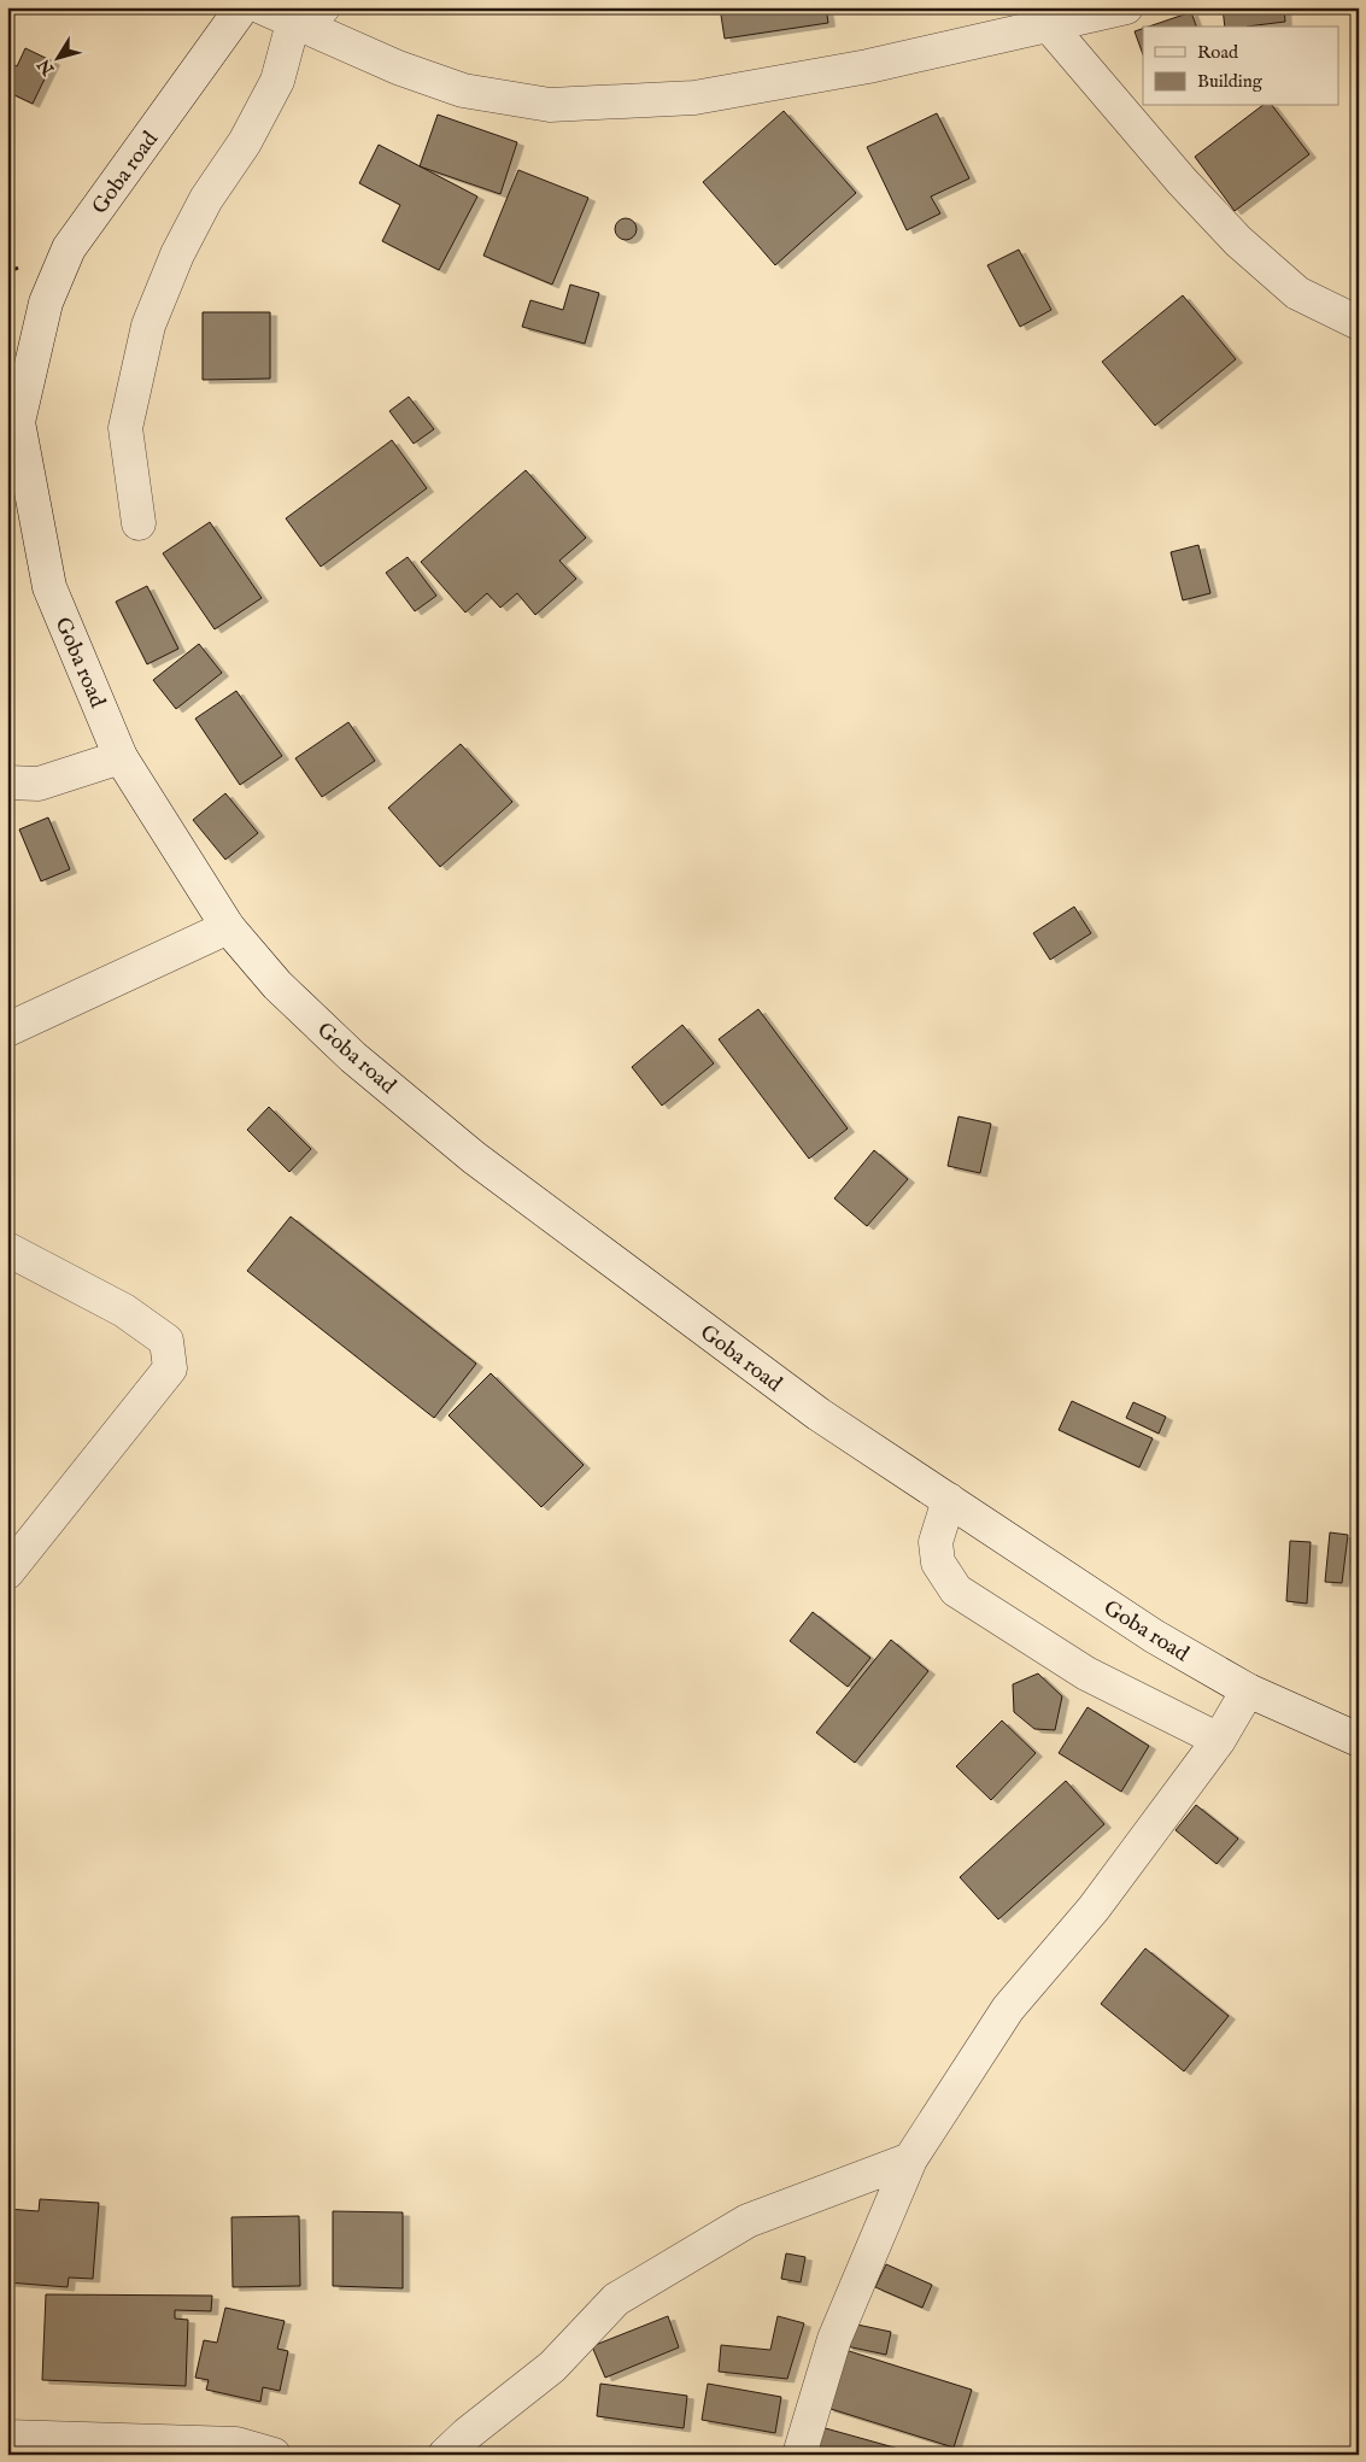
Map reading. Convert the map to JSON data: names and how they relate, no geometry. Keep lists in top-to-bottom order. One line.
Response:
{"streets":{"street":["Goba road"]},"legend":["Road","Building"],"north":"bottom left"}
